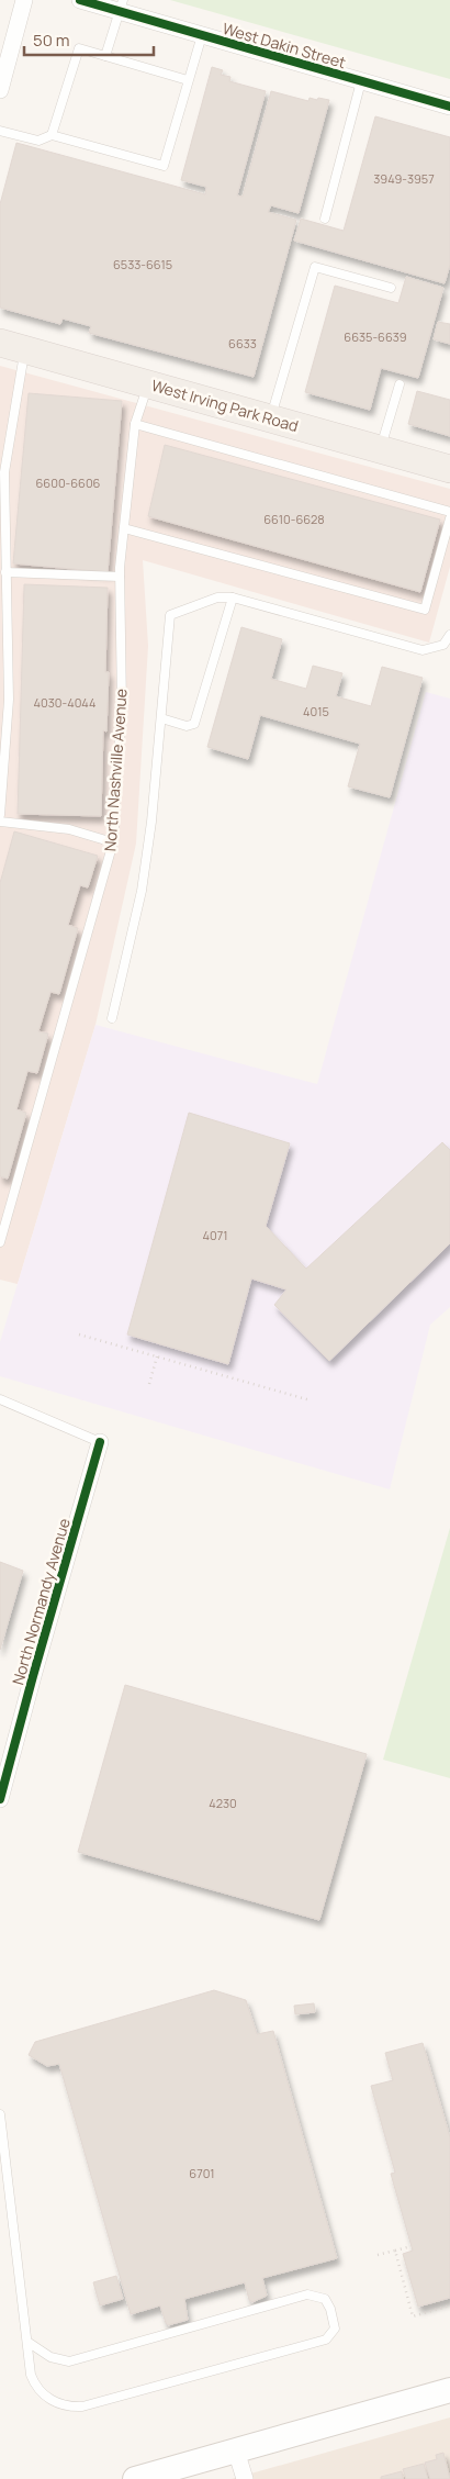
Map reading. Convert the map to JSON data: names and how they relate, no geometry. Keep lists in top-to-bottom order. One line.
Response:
{"streets":{"main road":["West Irving Park Road"],"street":["West Dakin Street","North Normandy Avenue"],"lane":["North Nashville Avenue"]},"crossings":[["West Irving Park Road","North Nashville Avenue"]],"house_numbers":["3949-3957","6533-6615","6635-6639","6633","6600-6606","6610-6628","4030-4044","4015","4071","4230","6701"],"scale_bar":"50 m"}
